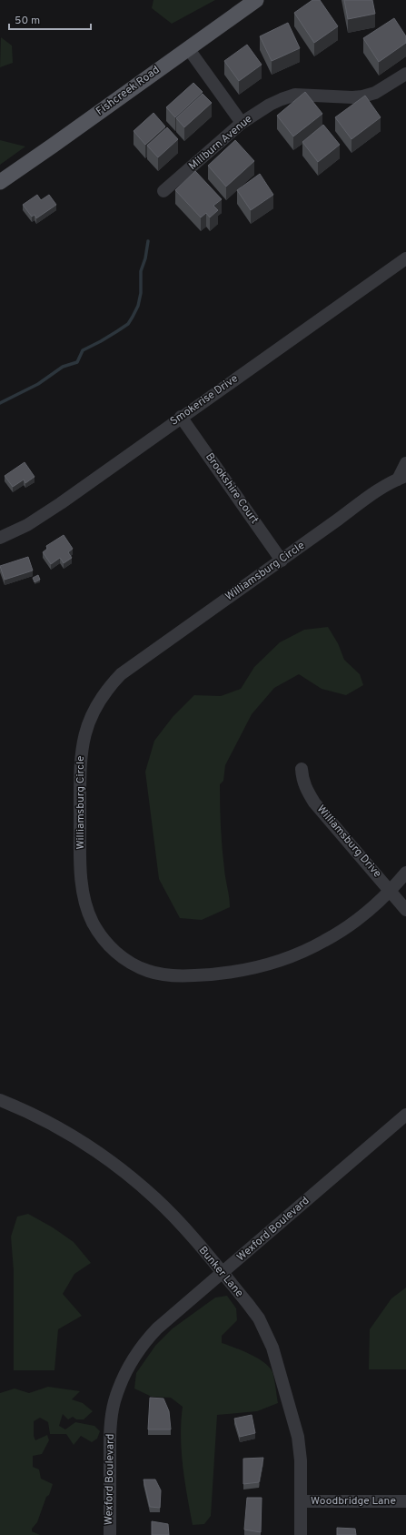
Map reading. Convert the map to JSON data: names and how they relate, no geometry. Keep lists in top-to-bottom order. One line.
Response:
{"streets":{"main road":["Fishcreek Road"],"street":["Millburn Avenue","Smokerise Drive","Brookshire Court","Williamsburg Circle","Williamsburg Drive","Wexford Boulevard","Bunker Lane","Woodbridge Lane"]},"crossings":[["Smokerise Drive","Brookshire Court"],["Brookshire Court","Williamsburg Circle"],["Williamsburg Circle","Williamsburg Drive"],["Wexford Boulevard","Bunker Lane"],["Bunker Lane","Woodbridge Lane"]],"scale_bar":"50 m"}
